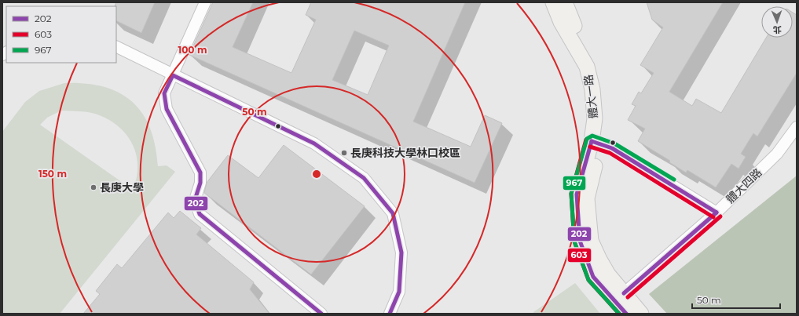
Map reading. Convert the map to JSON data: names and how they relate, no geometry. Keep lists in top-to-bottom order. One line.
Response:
{"streets":{"street":["體大一路","體大四路"]},"crossings":[["體大一路","體大四路"]],"places":["長庚科技大學林口校區","長庚大學"],"lines":["transit line 202","transit line 967","transit line 603"],"legend":["202","603","967"],"scale_bar":"50 m","north":"bottom","rings":["100 m","50 m","150 m"]}
